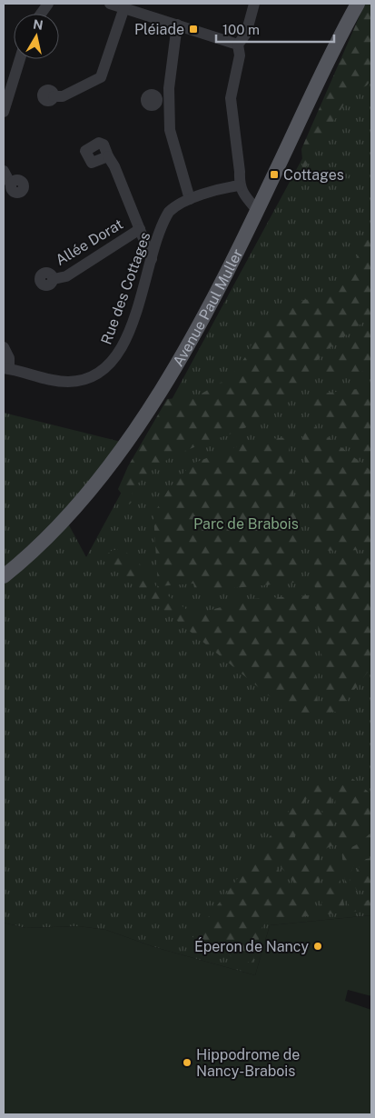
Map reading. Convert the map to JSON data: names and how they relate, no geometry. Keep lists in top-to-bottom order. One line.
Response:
{"streets":{"main road":["Avenue Paul Muller"],"street":["Allée Dorat","Rue des Cottages"]},"parks":["Parc de Brabois"],"places":{"transit":["Pléiade","Cottages"],"other":["Éperon de Nancy","Hippodrome de Nancy-Brabois"]},"scale_bar":"100 m","north":"top"}
